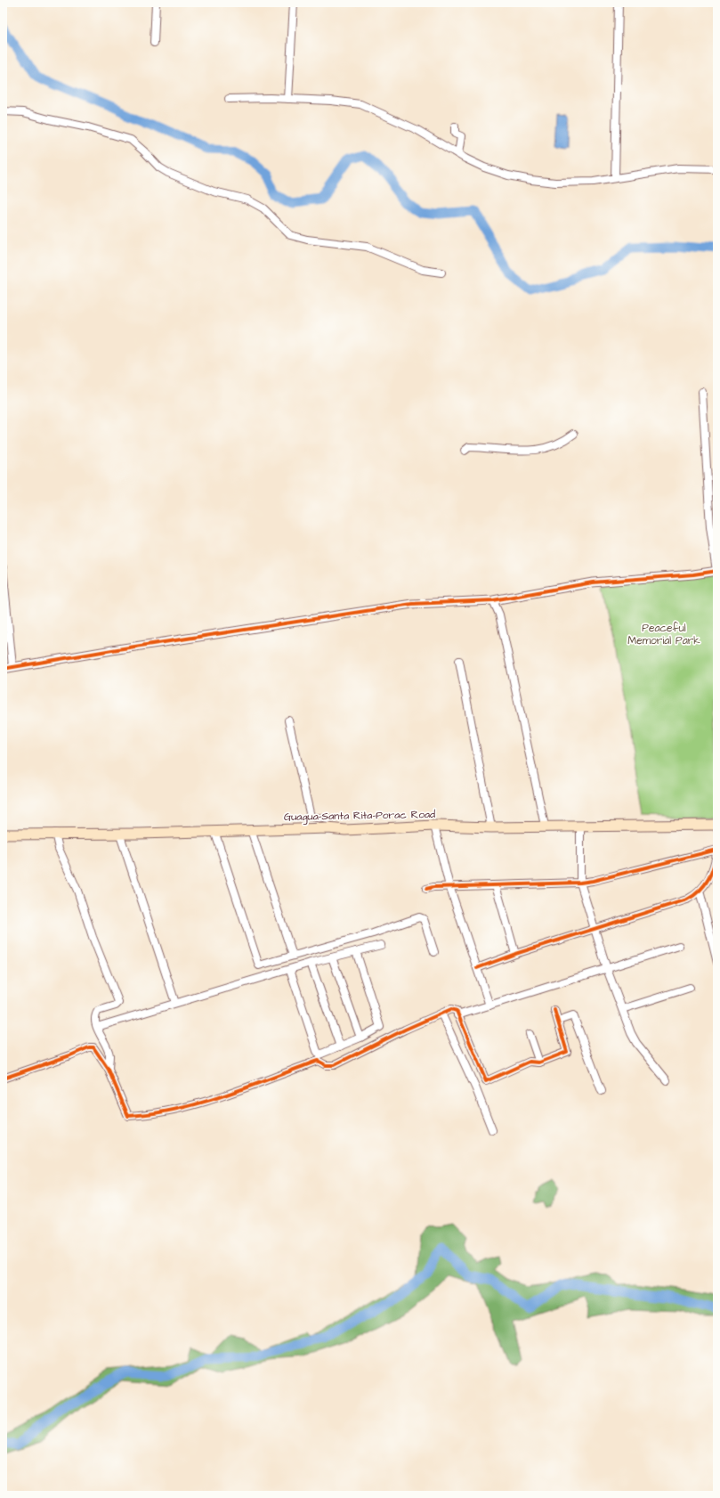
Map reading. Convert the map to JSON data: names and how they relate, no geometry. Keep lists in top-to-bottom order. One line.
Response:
{"streets":{"main road":["Guagua-Santa Rita-Porac Road"]},"parks":["Peaceful Memorial Park"]}
